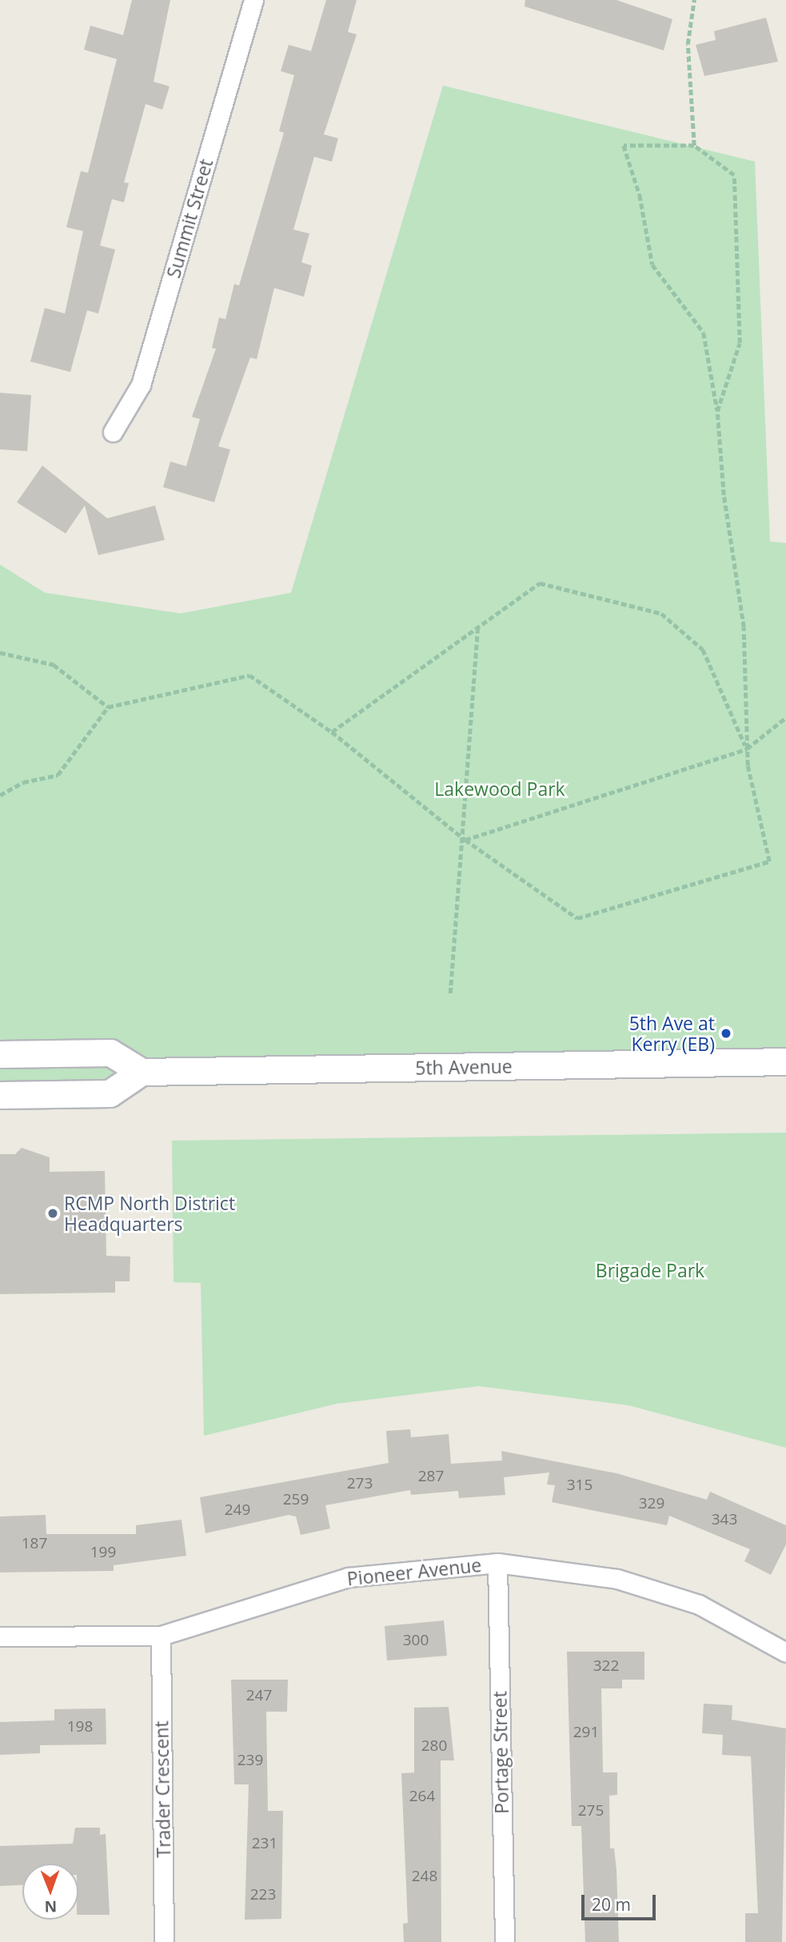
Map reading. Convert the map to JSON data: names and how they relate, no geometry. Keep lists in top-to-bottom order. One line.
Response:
{"streets":{"main road":["5th Avenue"],"street":["Summit Street","Pioneer Avenue","Portage Street","Trader Crescent"]},"crossings":[["Pioneer Avenue","Portage Street"],["Pioneer Avenue","Trader Crescent"]],"parks":["Lakewood Park","Brigade Park"],"places":["5th Ave at Kerry (EB)","RCMP North District Headquarters"],"house_numbers":["287","273","315","259","329","249","343","187","199","300","322","247","198","291","280","239","264","275","231","248","223"],"scale_bar":"20 m","north":"bottom"}
